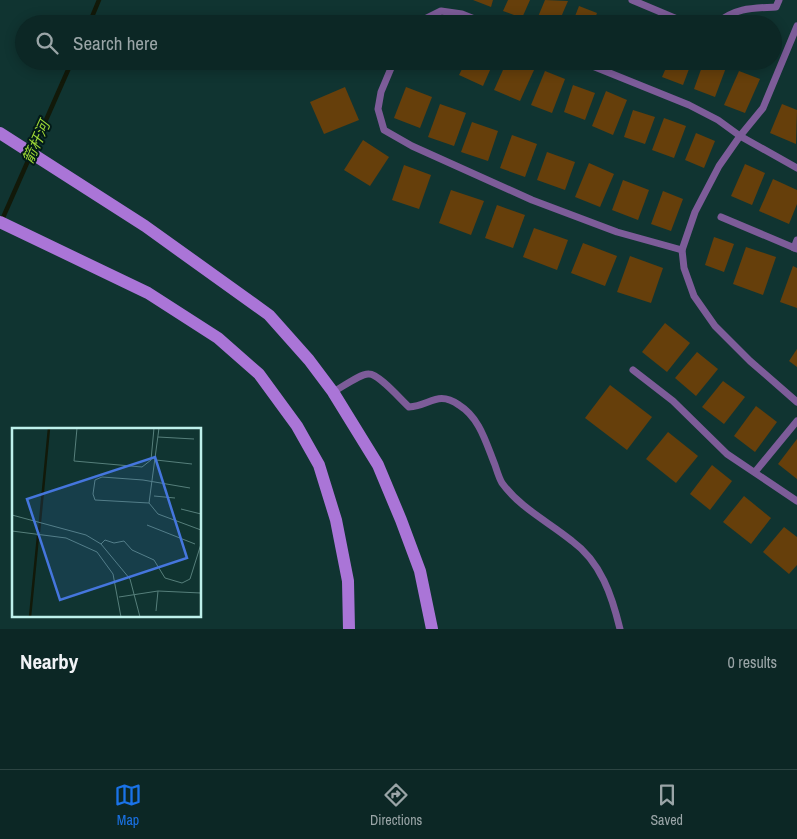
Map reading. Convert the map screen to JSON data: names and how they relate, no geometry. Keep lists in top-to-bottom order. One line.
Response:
{"water":["箭杆河"],"page":{"search":"Search here","heading":["Nearby","0 results"],"nav":["Map","Directions","Saved"]}}
